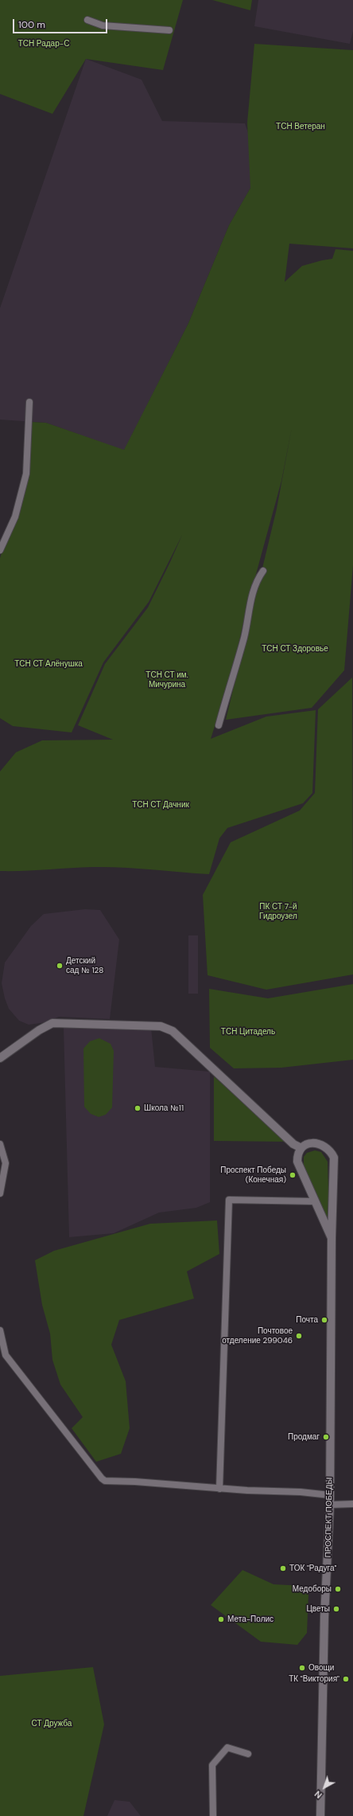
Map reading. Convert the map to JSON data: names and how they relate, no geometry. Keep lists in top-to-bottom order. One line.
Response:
{"streets":{"street":["ПРОСПЕКТ ПОБЕДЫ"]},"parks":["ТСН Радар-С","ТСН Ветеран","ТСН СТ Здоровье","ТСН СТ Алёнушка","ТСН СТ им. Мичурина","ТСН СТ Дачник","ПК СТ 7-й Гидроузел","ТСН Цитадель","СТ Дружба"],"places":["Детский сад № 128","Школа №11","Проспект Победы (Конечная)","Почта","Почтовое отделение 299046","Продмаг","ТОК \"Радуга\"","Медоборы","Цветы","Мета-Полис","Овощи","ТК \"Виктория\""],"scale_bar":"100 m","north":"bottom left"}
